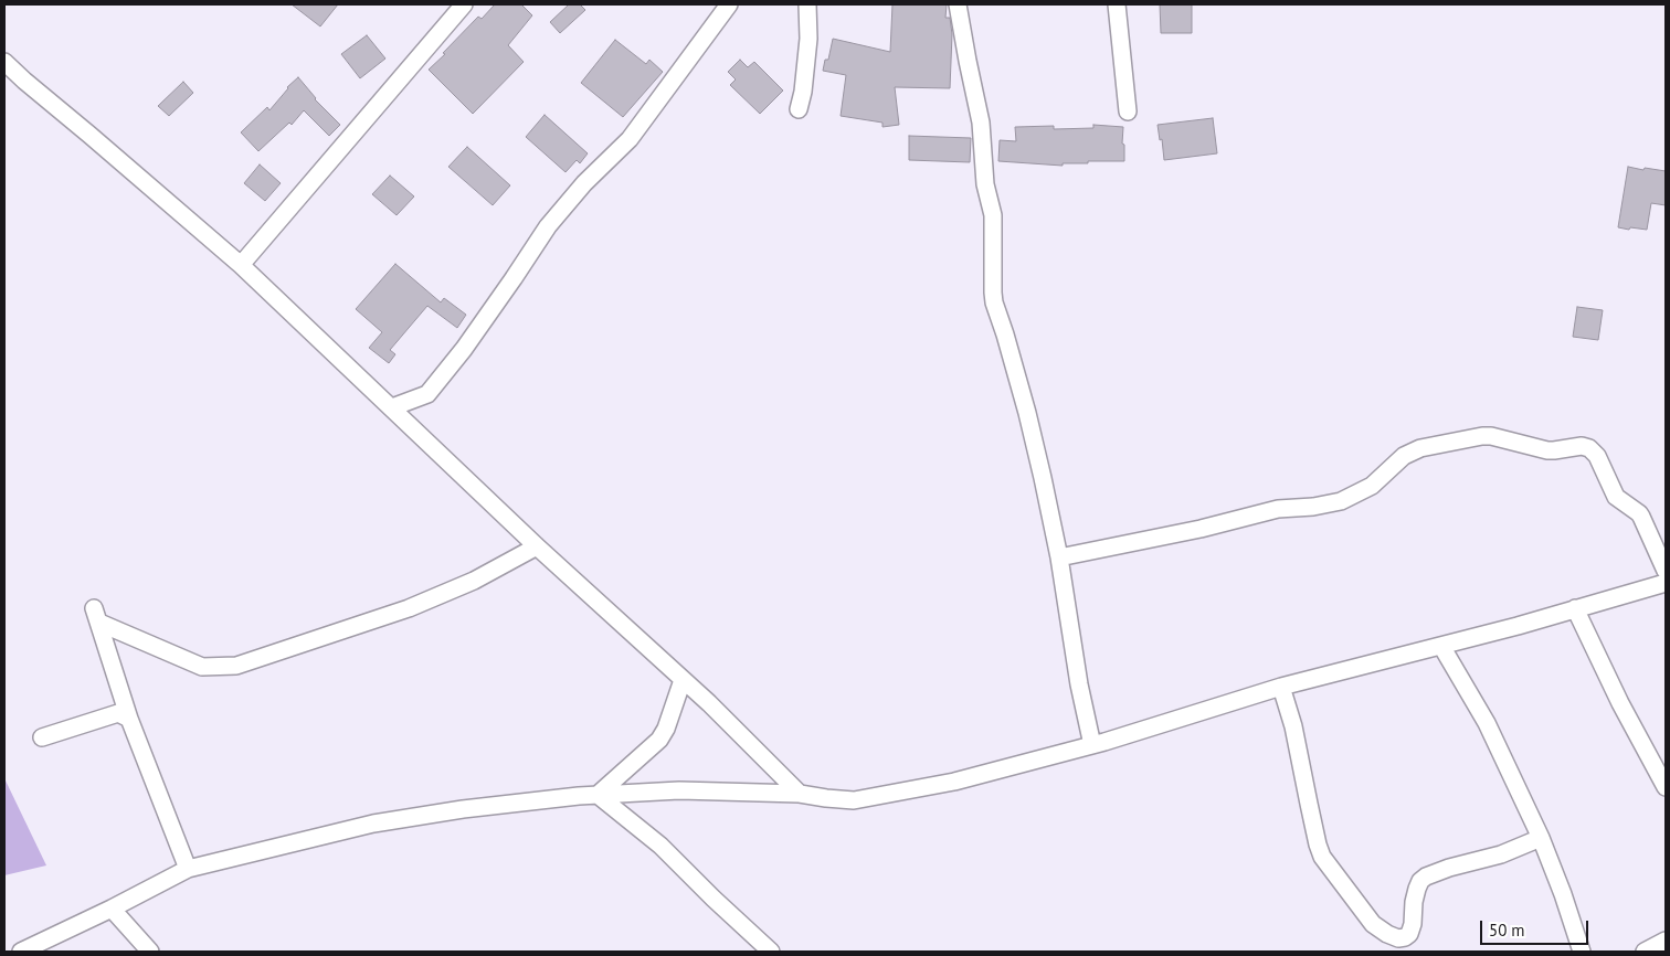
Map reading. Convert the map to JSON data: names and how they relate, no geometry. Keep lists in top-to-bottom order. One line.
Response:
{"scale_bar":"50 m"}
